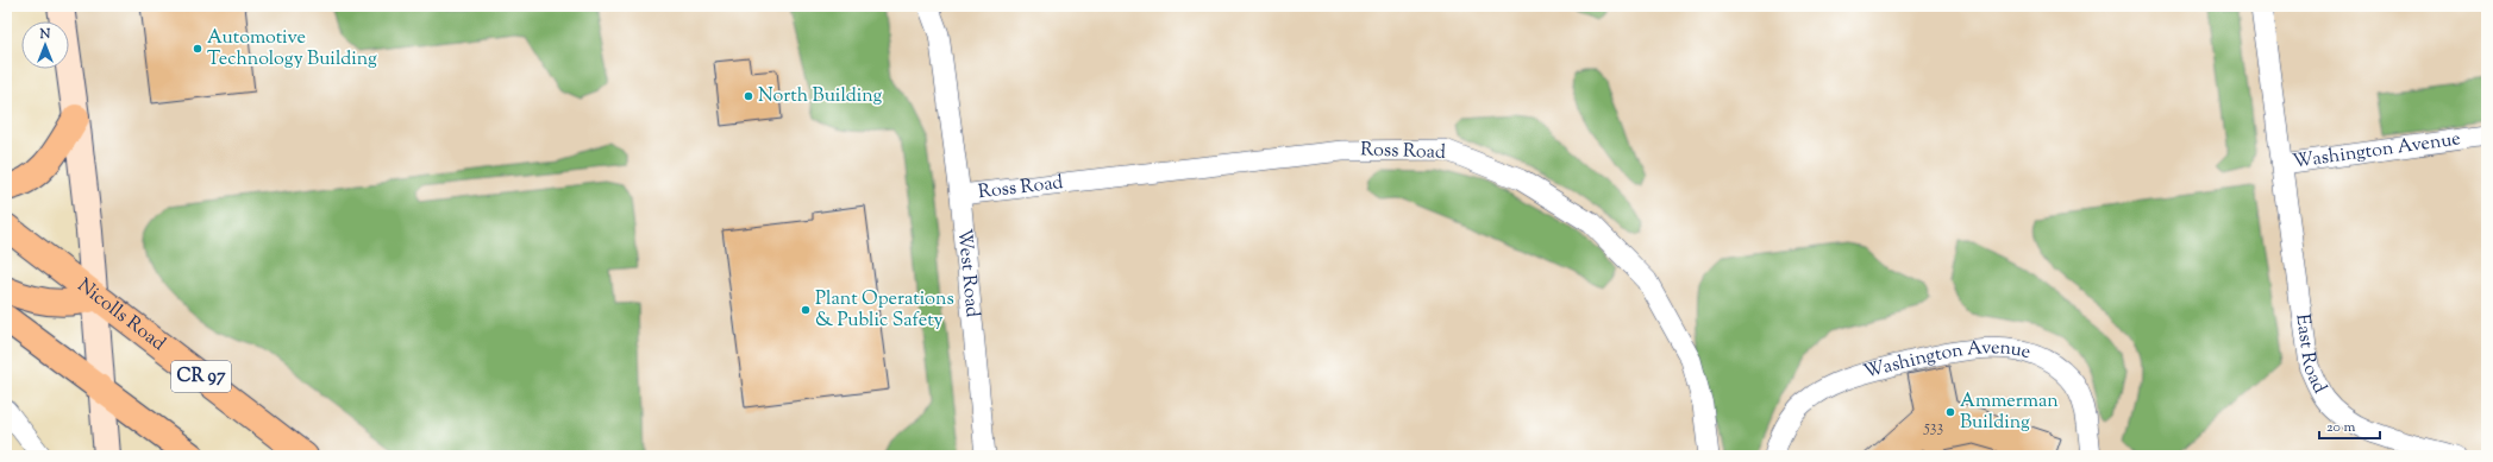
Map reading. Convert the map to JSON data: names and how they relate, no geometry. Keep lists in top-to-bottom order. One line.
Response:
{"streets":{"highway":["Nicolls Road","CR 97"],"street":["Washington Avenue","Ross Road","West Road","East Road"]},"crossings":[["Washington Avenue","East Road"],["Ross Road","West Road"]],"places":["Automotive Technology Building","North Building","Plant Operations & Public Safety","Ammerman Building"],"house_numbers":["533"],"scale_bar":"20 m","north":"top"}
